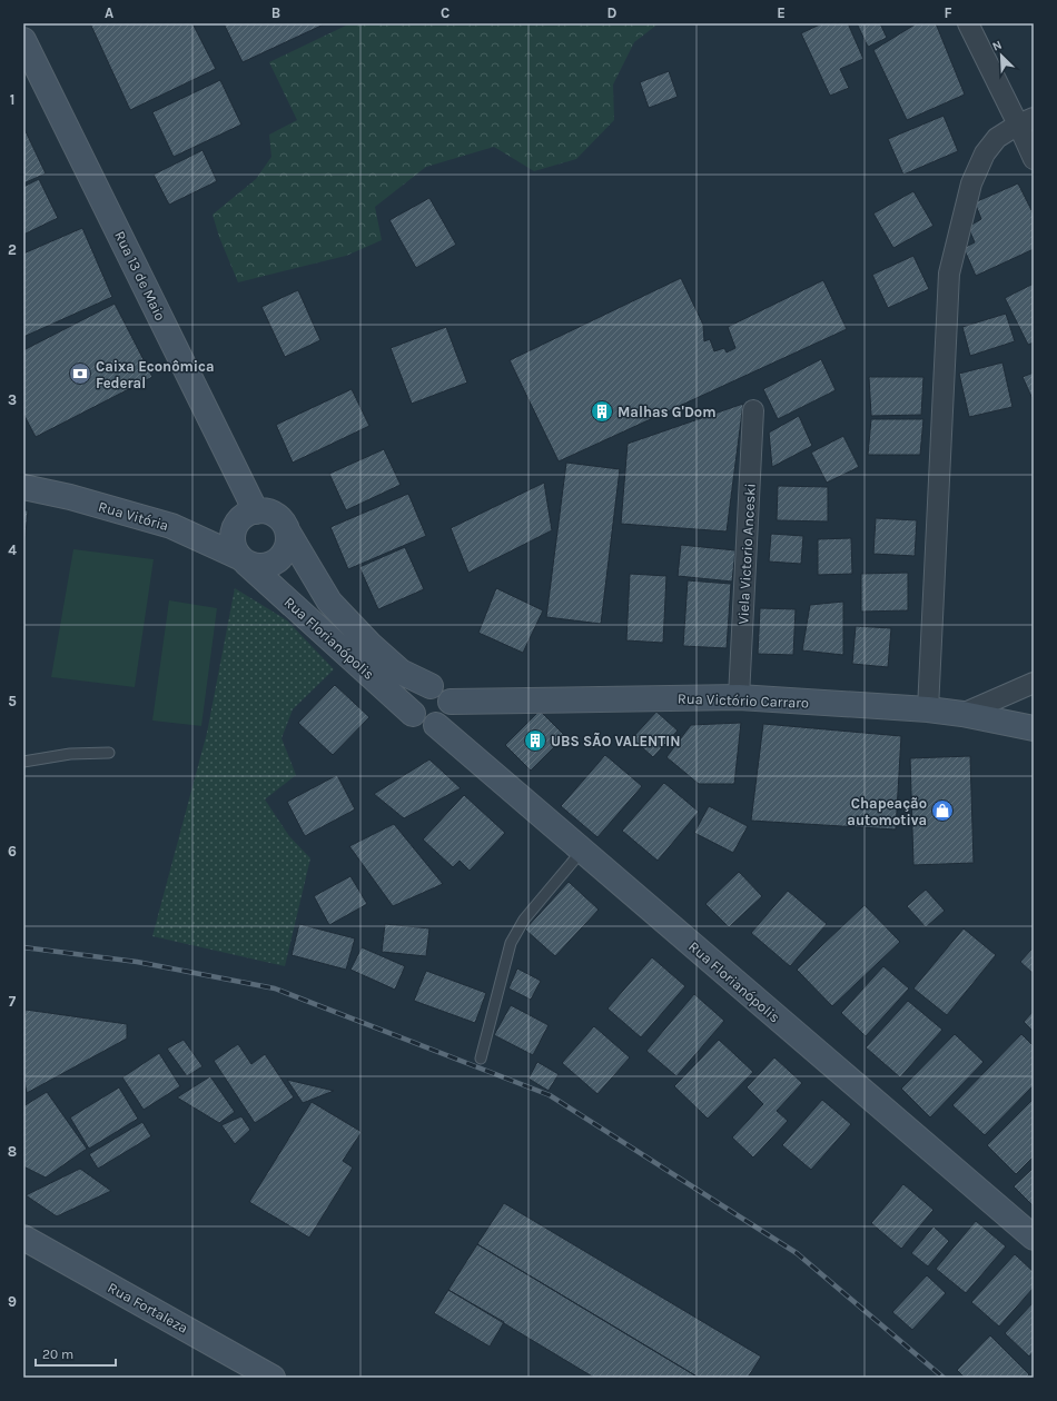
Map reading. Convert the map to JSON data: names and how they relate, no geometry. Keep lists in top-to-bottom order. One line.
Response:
{"streets":{"main road":["Rua 13 de Maio","Rua Vitória","Rua Florianópolis","Rua Victório Carraro","Rua Fortaleza"],"street":["Viela Victorio Anceski"]},"crossings":[["Rua 13 de Maio","Rua Vitória"],["Rua 13 de Maio","Rua Florianópolis"],["Rua Vitória","Rua Florianópolis"],["Viela Victorio Anceski","Rua Victório Carraro"],["Rua Florianópolis","Rua Victório Carraro"]],"places":{"bank":["Caixa Econômica Federal"],"building":["Malhas G'Dom","UBS SÃO VALENTIN"],"shop":["Chapeação automotiva"]},"scale_bar":"20 m","north":"top left","grid":{"columns":["A","B","C","D","E","F"],"rows":["1","2","3","4","5","6","7","8","9"]}}
